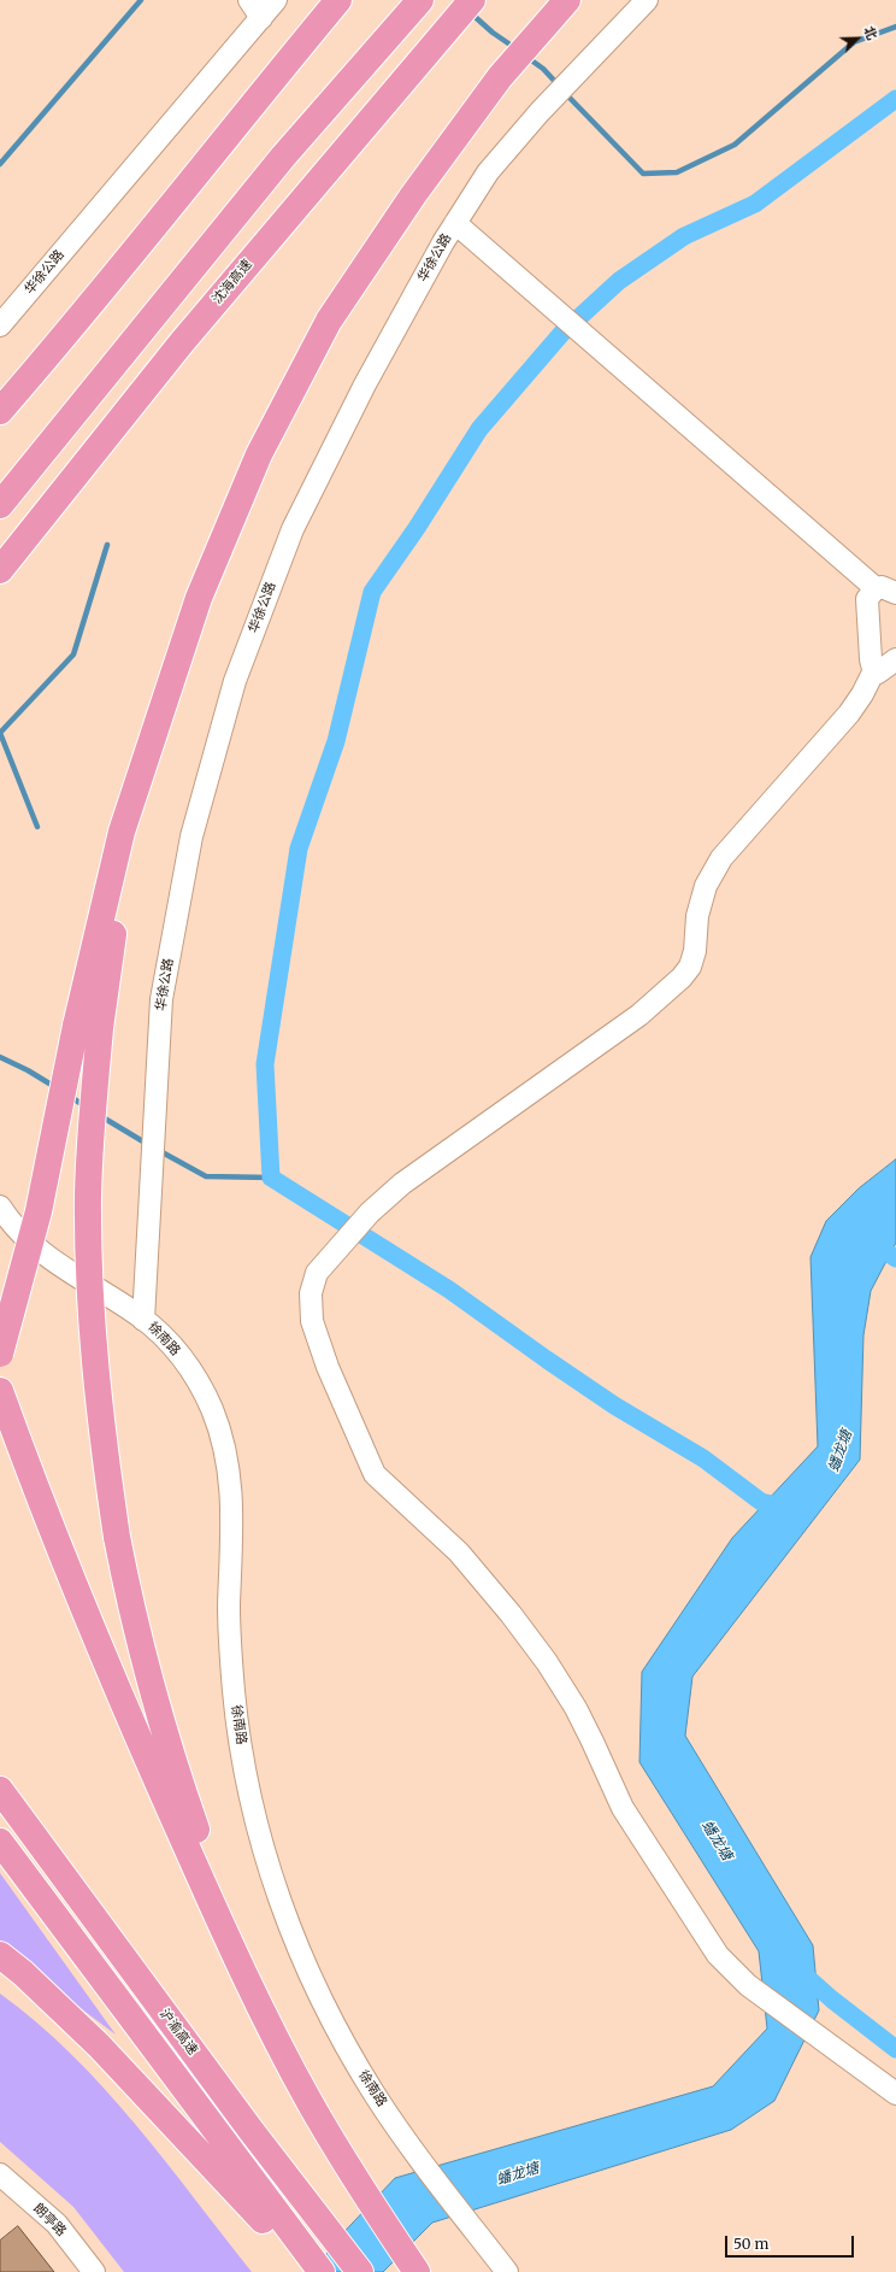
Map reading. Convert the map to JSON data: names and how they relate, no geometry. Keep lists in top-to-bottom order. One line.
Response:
{"streets":{"highway":["沈海高速","沪渝高速"],"street":["华徐公路","徐南路","朗亭路"]},"crossings":[["华徐公路","徐南路"]],"water":["蟠龙塘"],"scale_bar":"50 m","north":"top right"}
